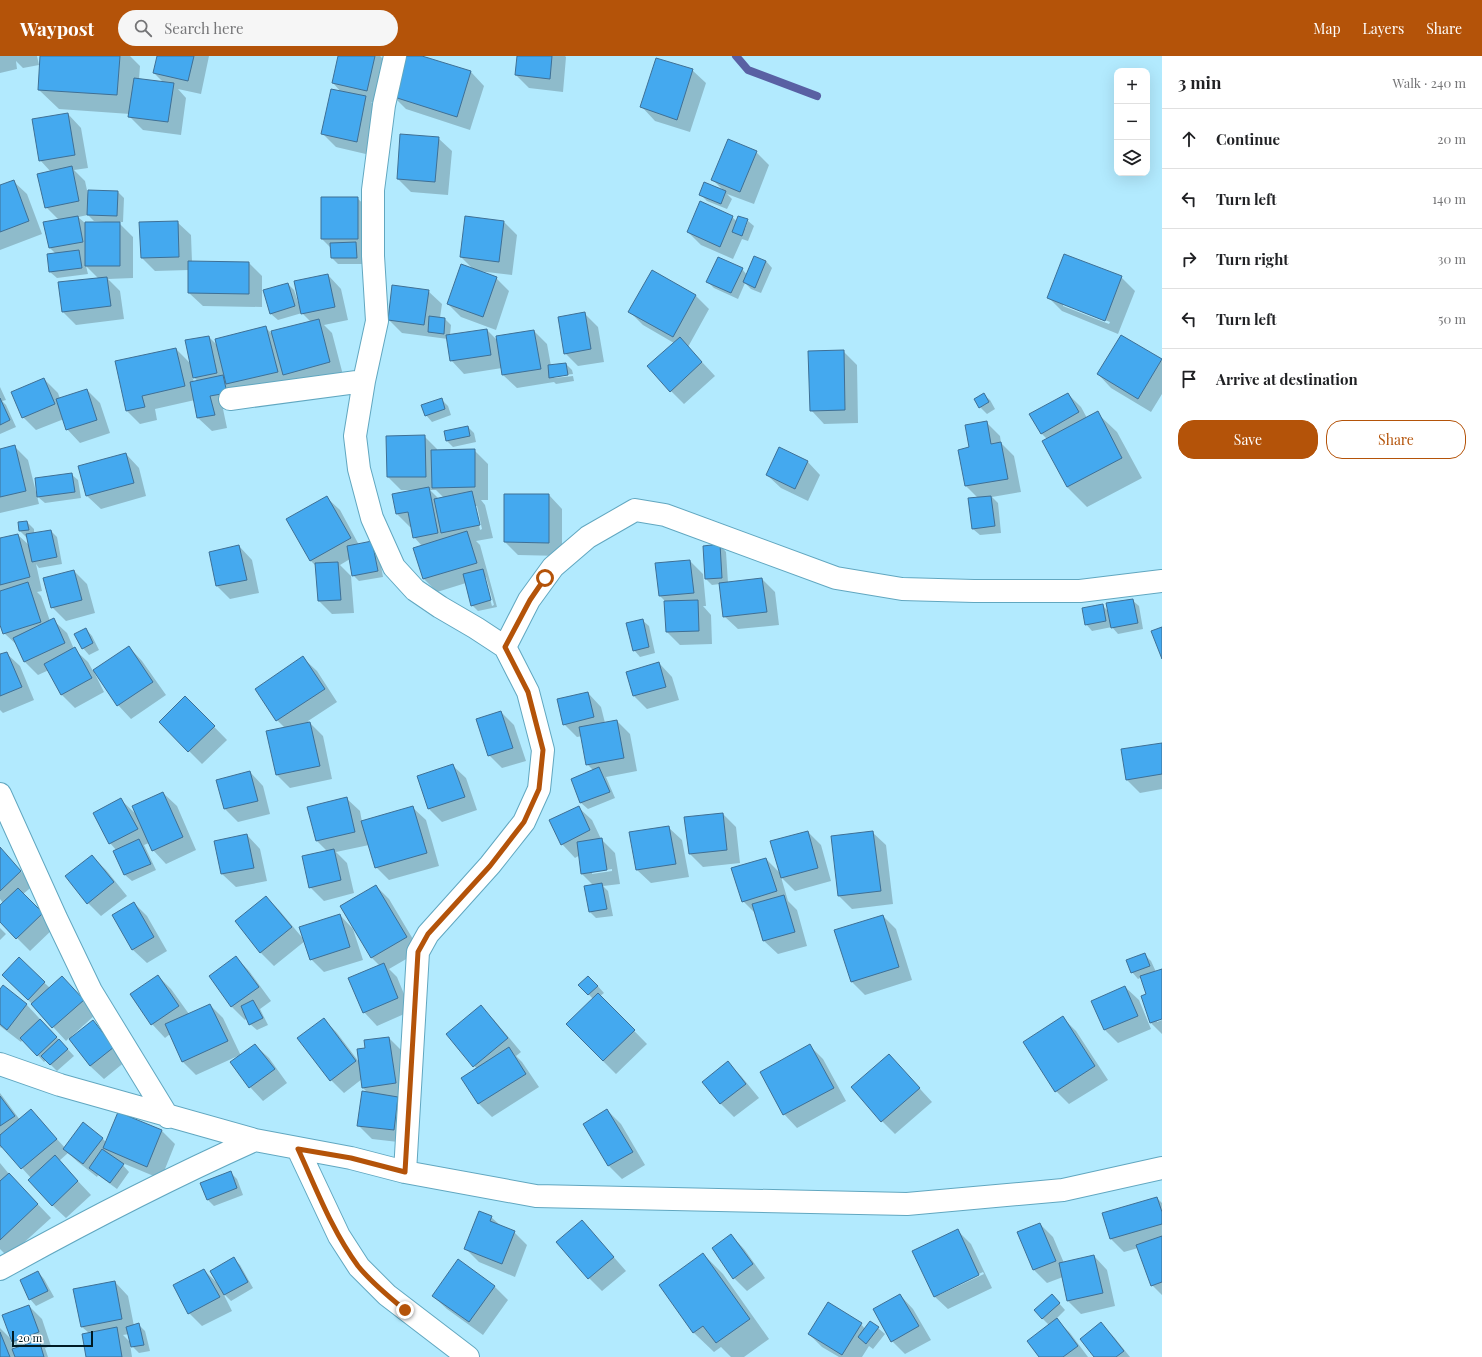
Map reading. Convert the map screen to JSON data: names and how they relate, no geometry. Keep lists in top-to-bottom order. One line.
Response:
{"scale_bar":"20 m","page":{"header":"Waypost","search":"Search here","nav":["Map","Layers","Share"],"heading":["3 min","Walk · 240 m"],"map_buttons":["+","−"],"list":[["Continue","20 m"],["Turn left","140 m"],["Turn right","30 m"],["Turn left","50 m"],"Arrive at destination"],"buttons":["Save","Share"],"scale":"20 m"}}
